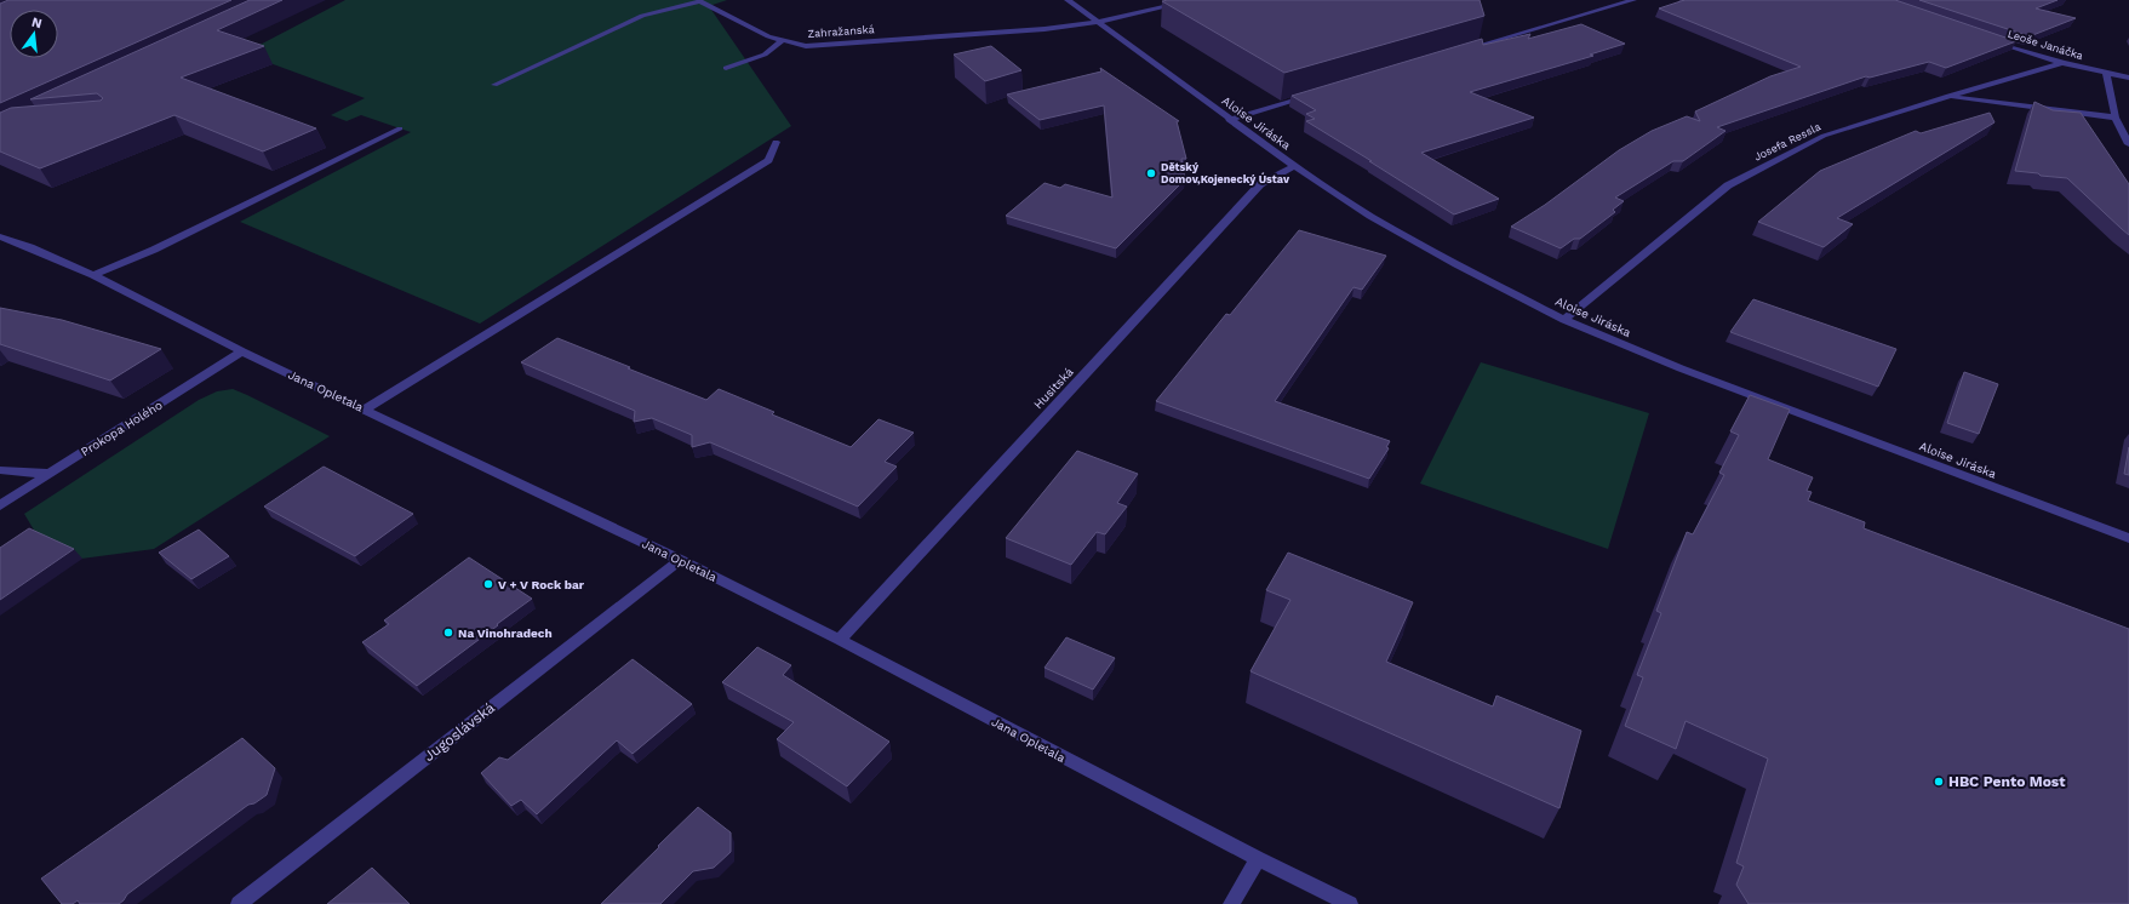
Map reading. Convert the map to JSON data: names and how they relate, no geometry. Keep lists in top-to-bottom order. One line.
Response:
{"streets":{"street":["Zahražanská","Leoše Janáčka","Aloise Jiráska","Josefa Ressla","Husitská","Jana Opletala","Prokopa Holého","Jugoslávská"]},"crossings":[["Zahražanská","Aloise Jiráska"],["Leoše Janáčka","Josefa Ressla"],["Aloise Jiráska","Josefa Ressla"],["Aloise Jiráska","Husitská"],["Husitská","Jana Opletala"],["Jana Opletala","Prokopa Holého"],["Jana Opletala","Jugoslávská"]],"places":["Dětský Domov,Kojenecký Ústav","V + V Rock bar","Na Vinohradech","HBC Pento Most"],"north":"top"}
